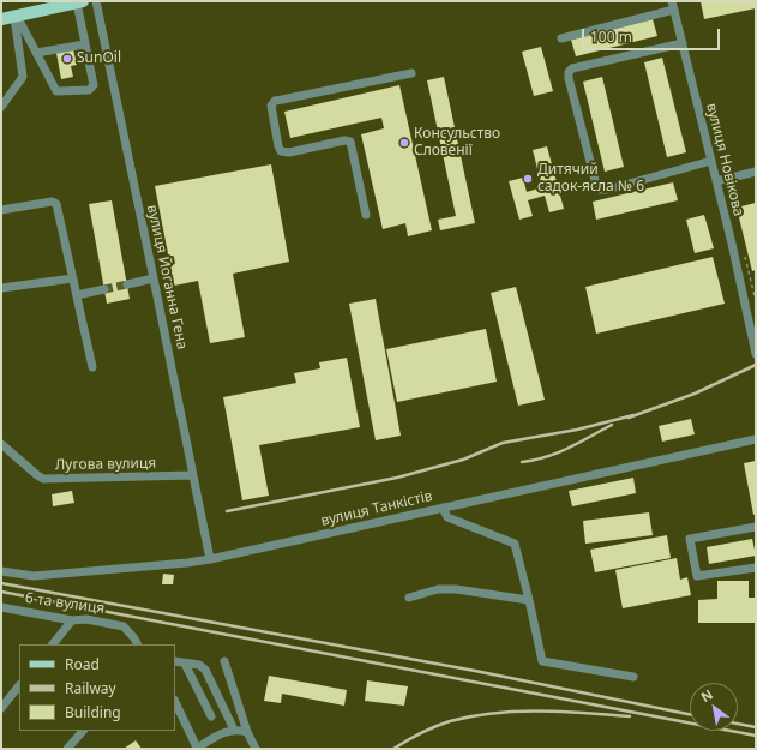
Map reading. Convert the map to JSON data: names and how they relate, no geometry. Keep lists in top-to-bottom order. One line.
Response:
{"streets":{"street":["вулиця Новікова","вулиця Йоганна Гена","Лугова вулиця","вулиця Танкістів","6-та вулиця"]},"crossings":[["вулиця Йоганна Гена","Лугова вулиця"],["вулиця Йоганна Гена","вулиця Танкістів"]],"places":["SunOil","Консульство Словенії","Дитячий садок-ясла № 6"],"legend":["Road","Railway","Building"],"scale_bar":"100 m","north":"top left"}
